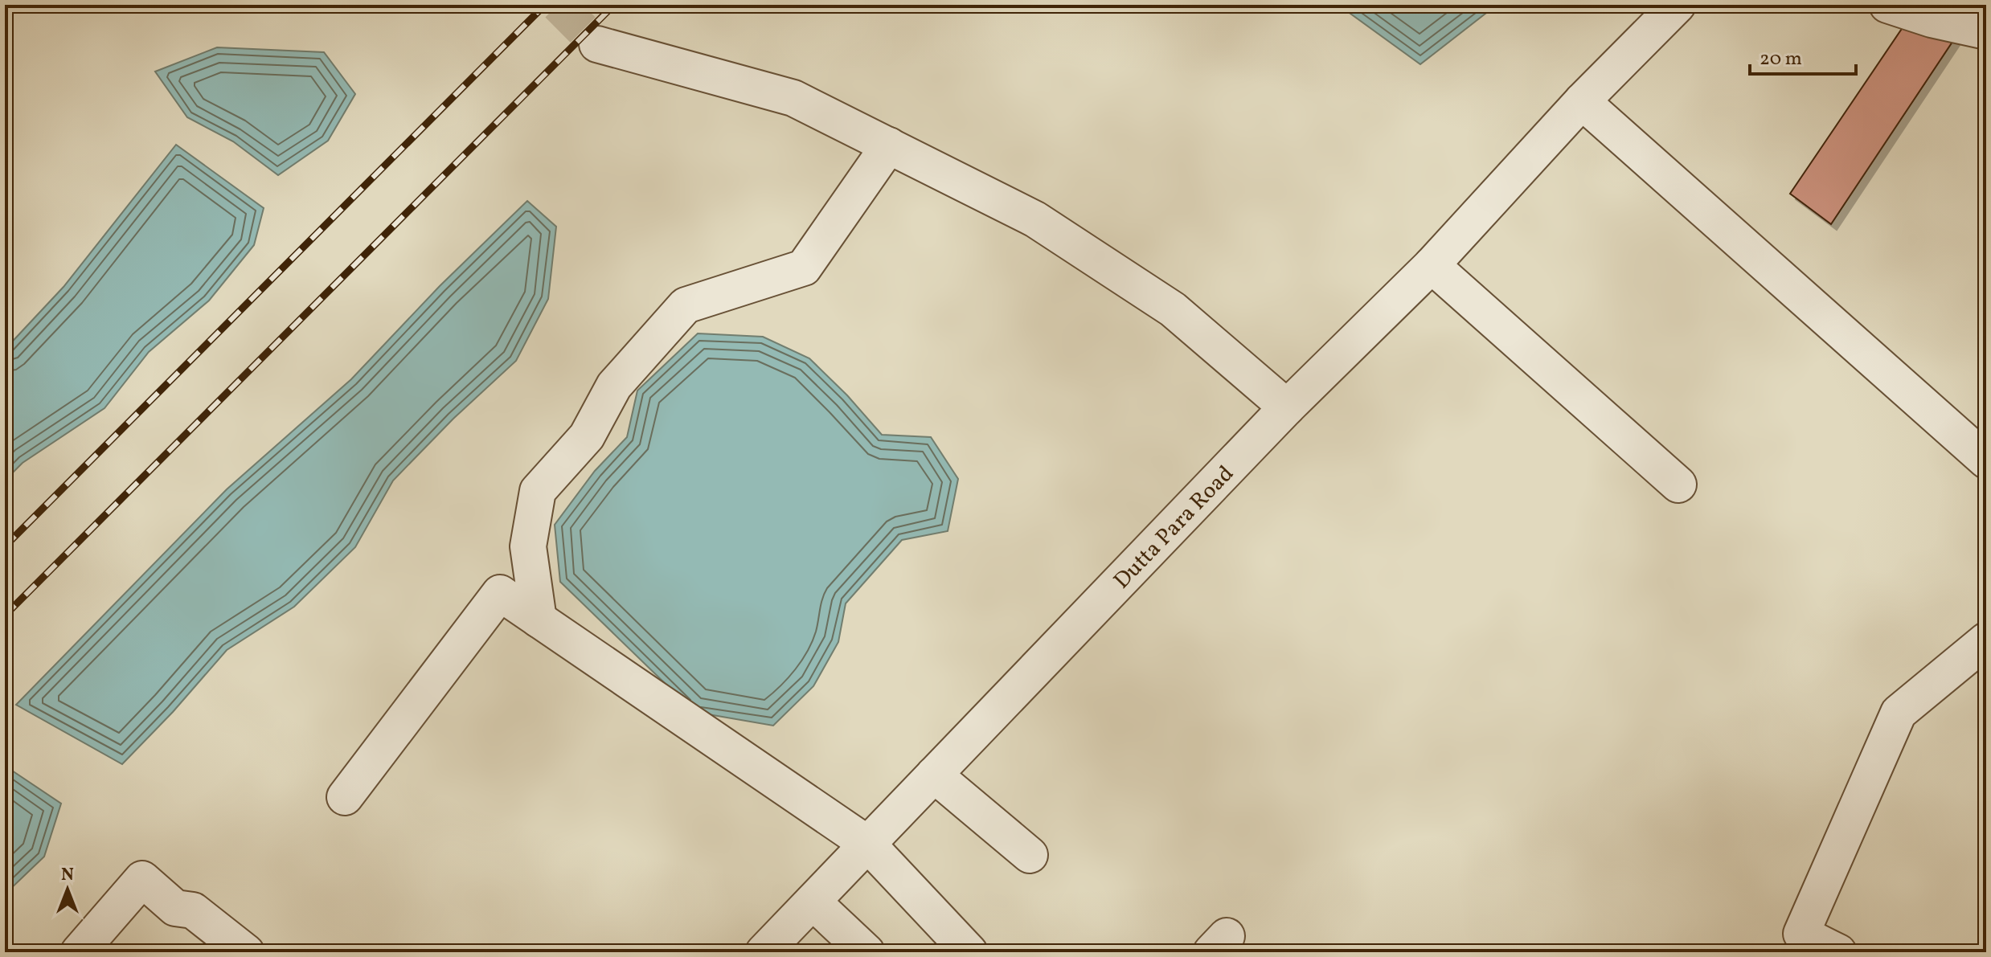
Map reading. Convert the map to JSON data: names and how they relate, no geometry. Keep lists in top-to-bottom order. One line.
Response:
{"streets":{"street":["Dutta Para Road"]},"scale_bar":"20 m","north":"top"}
